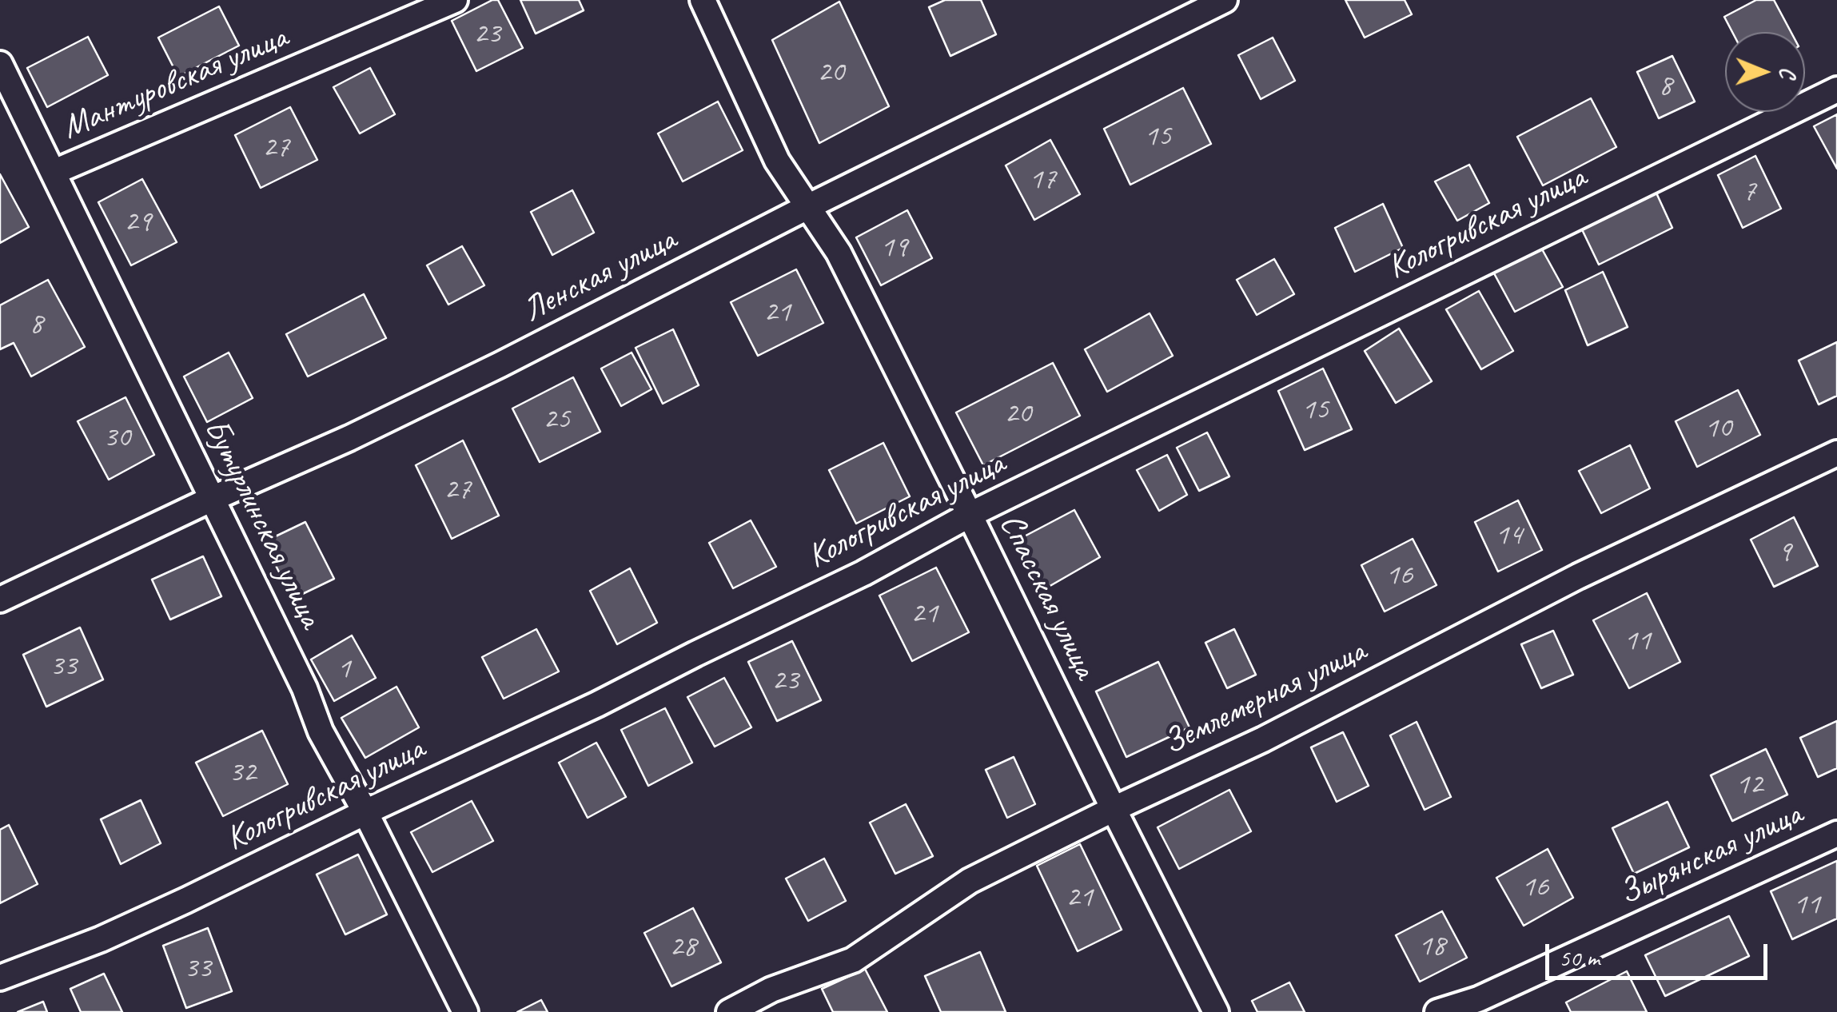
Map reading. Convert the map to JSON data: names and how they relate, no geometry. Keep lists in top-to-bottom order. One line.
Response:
{"streets":{"street":["Мантуровская улица","Кологривская улица","Ленская улица","Бутурлинская улица","Спасская улица","Землемерная улица","Зырянская улица"]},"crossings":[["Мантуровская улица","Бутурлинская улица"],["Кологривская улица","Бутурлинская улица"],["Кологривская улица","Спасская улица"],["Ленская улица","Бутурлинская улица"],["Ленская улица","Спасская улица"],["Спасская улица","Землемерная улица"]],"house_numbers":["23","20","8","15","27","17","7","29","19","21","8","15","20","25","10","30","27","14","9","16","21","11","33","1","23","32","12","16","21","11","18","28","33"],"scale_bar":"50 m","north":"right"}
